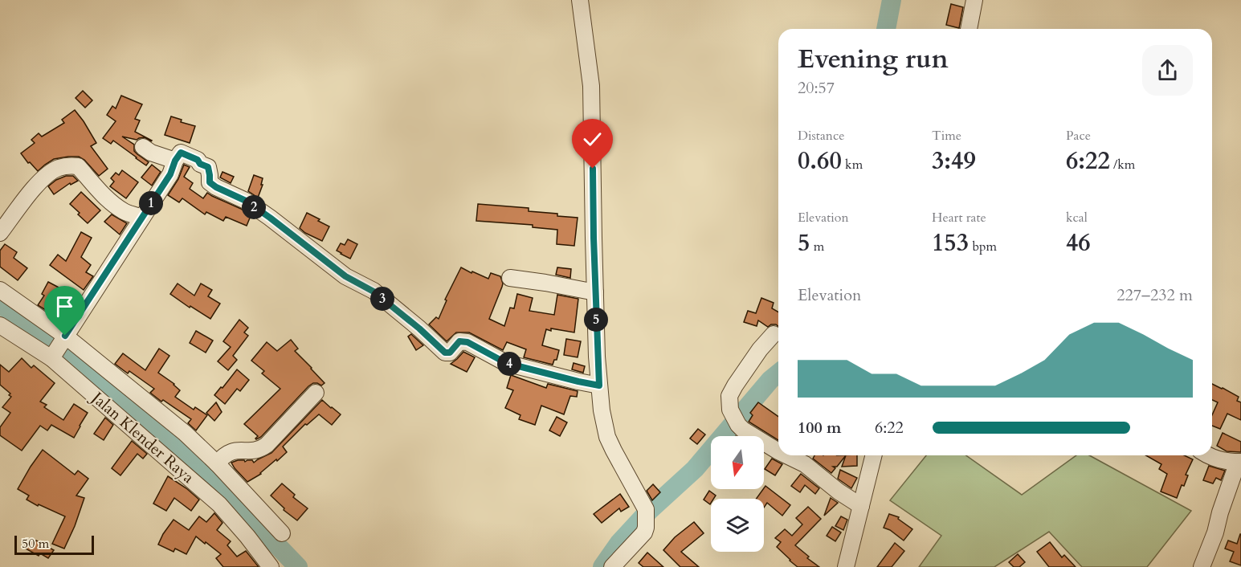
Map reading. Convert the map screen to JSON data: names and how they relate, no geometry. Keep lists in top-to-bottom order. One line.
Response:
{"streets":{"street":["Jalan Klender Raya"]},"scale_bar":"50 m","north":"bottom","page":{"heading":["Evening run","20:57"],"stats":[["Distance","0.60 km"],["Time","3:49"],["Pace","6:22 /km"],["Elevation","5 m"],["Heart rate","153 bpm"],["kcal","46"]],"pins":["1","2","3","5","4"],"chart":["Elevation","227–232 m"],"list":[{"name":"100 m","note":"6:22"}],"scale":"50 m"}}
